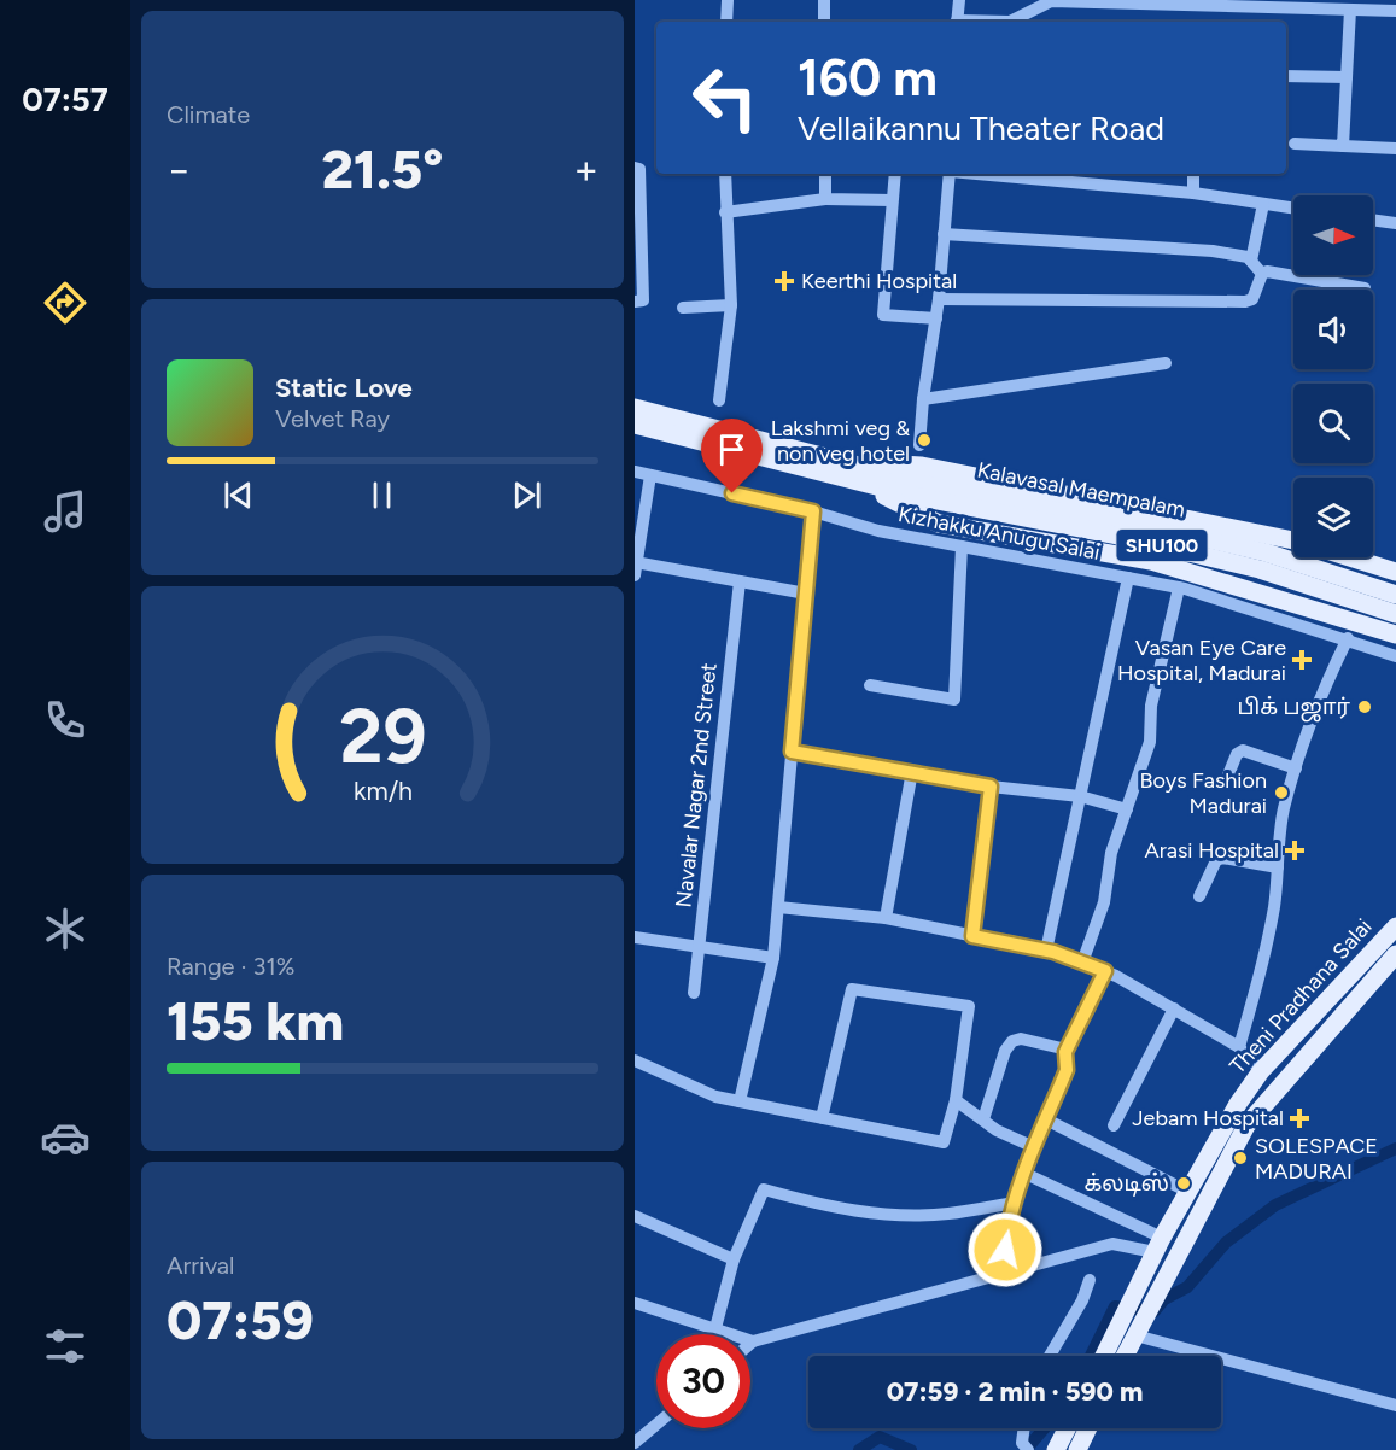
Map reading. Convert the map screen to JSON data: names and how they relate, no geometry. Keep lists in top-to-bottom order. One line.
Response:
{"streets":{"main road":["Kalavasal Maempalam","SHU100","Theni Pradhana Salai"],"street":["Kizhakku Anugu Salai","Navalar Nagar 2nd Street"]},"crossings":[["Kalavasal Maempalam","SHU100"]],"places":{"health":["Keerthi Hospital","Vasan Eye Care Hospital, Madurai","Arasi Hospital","Jebam Hospital"],"other":["Lakshmi veg & non veg hotel","பிக் பஜார்","Boys Fashion Madurai","SOLESPACE MADURAI","க்லடிஸ்"]},"north":"right","page":{"tabs":"07:57","tile":["Climate",["Range · 31%","155 km"],["Arrival","07:59"]],"turn":["160 m","Vellaikannu Theater Road"],"heat":["−","21.5°","+"],"song":["Static Love","Velvet Ray"],"limit":"30","trip":"07:59 · 2 min · 590 m","gauge":["29","km/h"]}}
